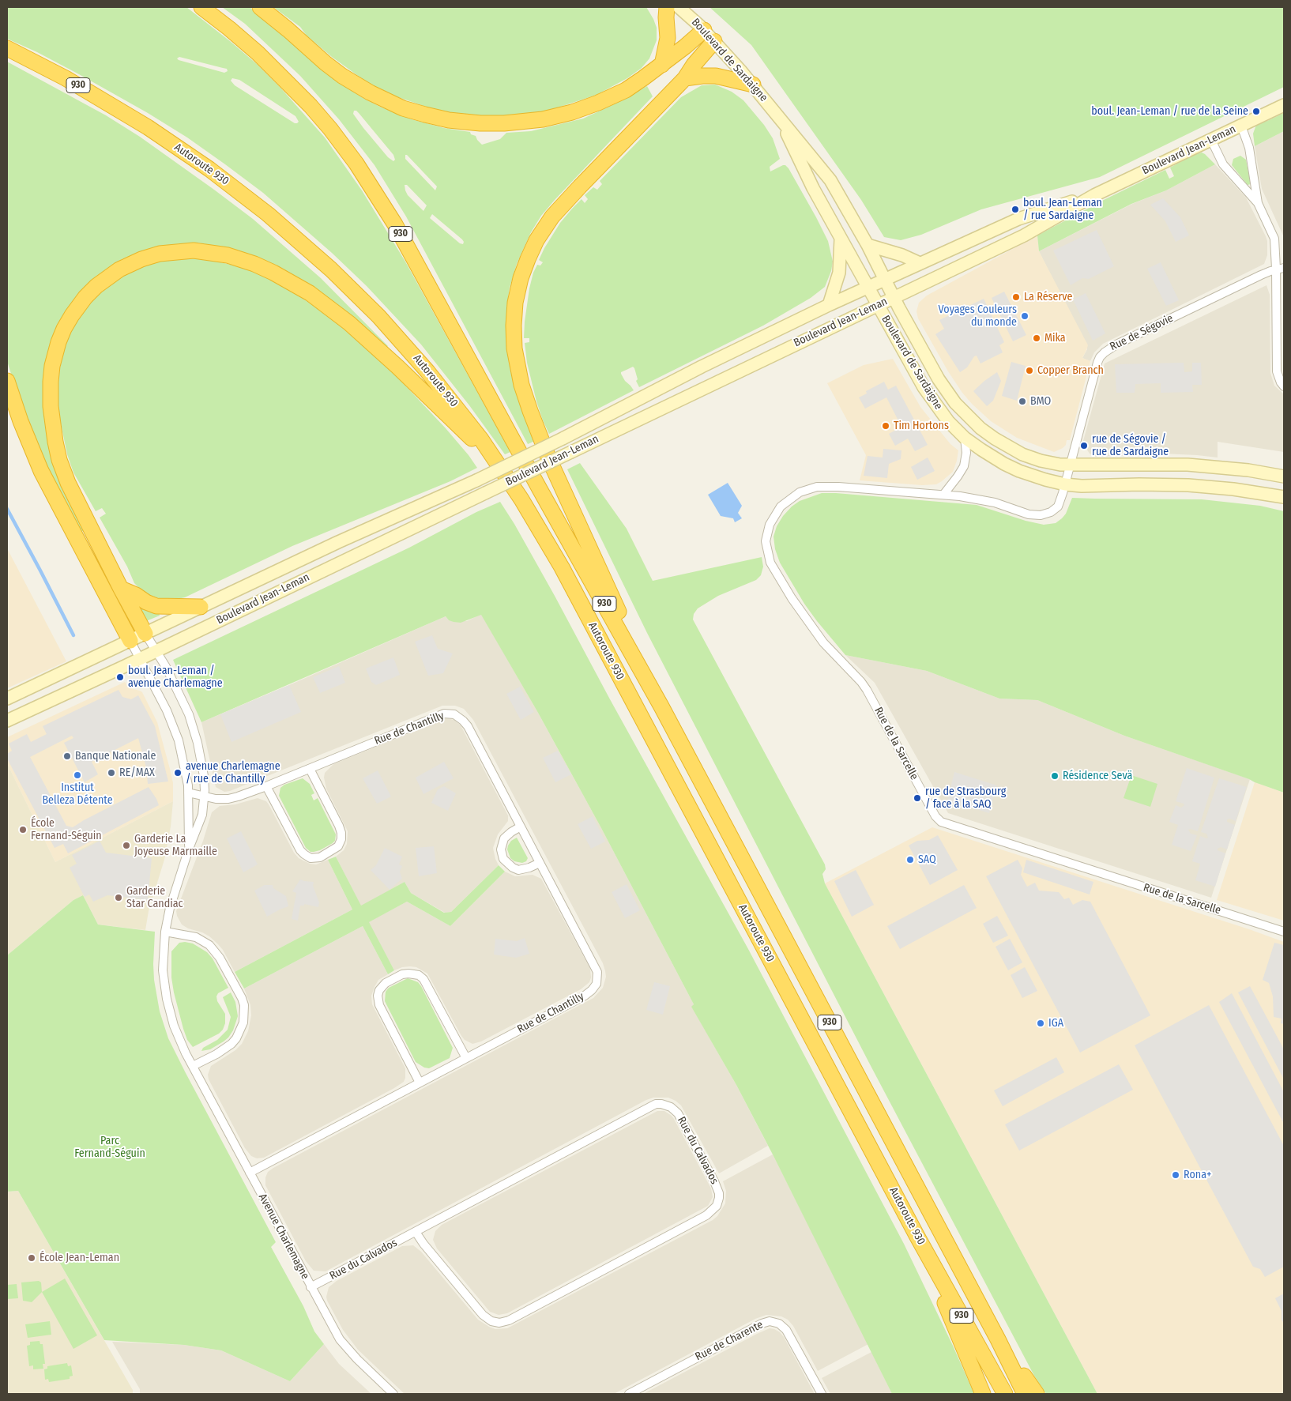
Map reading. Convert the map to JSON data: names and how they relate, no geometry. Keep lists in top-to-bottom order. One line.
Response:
{"streets":{"highway":["930","Autoroute 930"],"street":["Boulevard de Sardaigne","Boulevard Jean-Leman","Rue de Ségovie","Rue de Chantilly","Rue de la Sarcelle","Rue du Calvados","Avenue Charlemagne","Rue de Charente"]},"crossings":[["Boulevard de Sardaigne","Boulevard Jean-Leman"],["Boulevard de Sardaigne","Rue de Ségovie"],["Boulevard de Sardaigne","Rue de la Sarcelle"],["Boulevard Jean-Leman","Avenue Charlemagne"],["Rue de Ségovie","Rue de la Sarcelle"],["Rue de Chantilly","Avenue Charlemagne"],["Rue du Calvados","Avenue Charlemagne"]],"parks":["Parc Fernand-Séguin"],"places":["boul. Jean-Leman / rue de la Seine","boul. Jean-Leman / rue Sardaigne","La Réserve","Voyages Couleurs du monde","Mika","Copper Branch","BMO","Tim Hortons","rue de Ségovie / rue de Sardaigne","boul. Jean-Leman / avenue Charlemagne","Banque Nationale","RE/MAX","avenue Charlemagne / rue de Chantilly","Institut Belleza Détente","Résidence Sevä","rue de Strasbourg / face à la SAQ","École Fernand-Séguin","Garderie La Joyeuse Marmaille","SAQ","Garderie Star Candiac","IGA","Rona+","École Jean-Leman"]}
